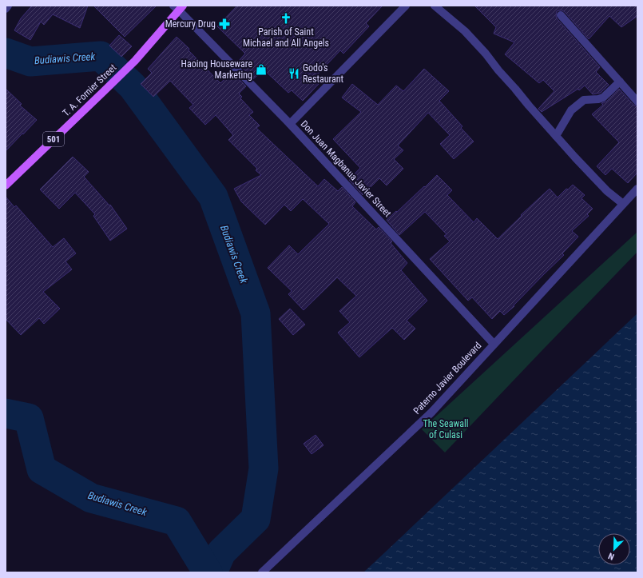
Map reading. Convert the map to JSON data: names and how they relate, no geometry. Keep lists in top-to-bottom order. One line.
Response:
{"streets":{"main road":["T. A. Fornier Street","501"],"street":["Don Juan Magbanua Javier Street","Paterno Javier Boulevard"]},"crossings":[["T. A. Fornier Street","Don Juan Magbanua Javier Street"],["Don Juan Magbanua Javier Street","Paterno Javier Boulevard"]],"water":["Budiawis Creek"],"parks":["The Seawall of Culasi"],"places":{"church":["Parish of Saint Michael and All Angels"],"pharmacy":["Mercury Drug"],"shop":["Haoing Houseware Marketing"],"restaurant":["Godo's Restaurant"]},"north":"bottom left"}
